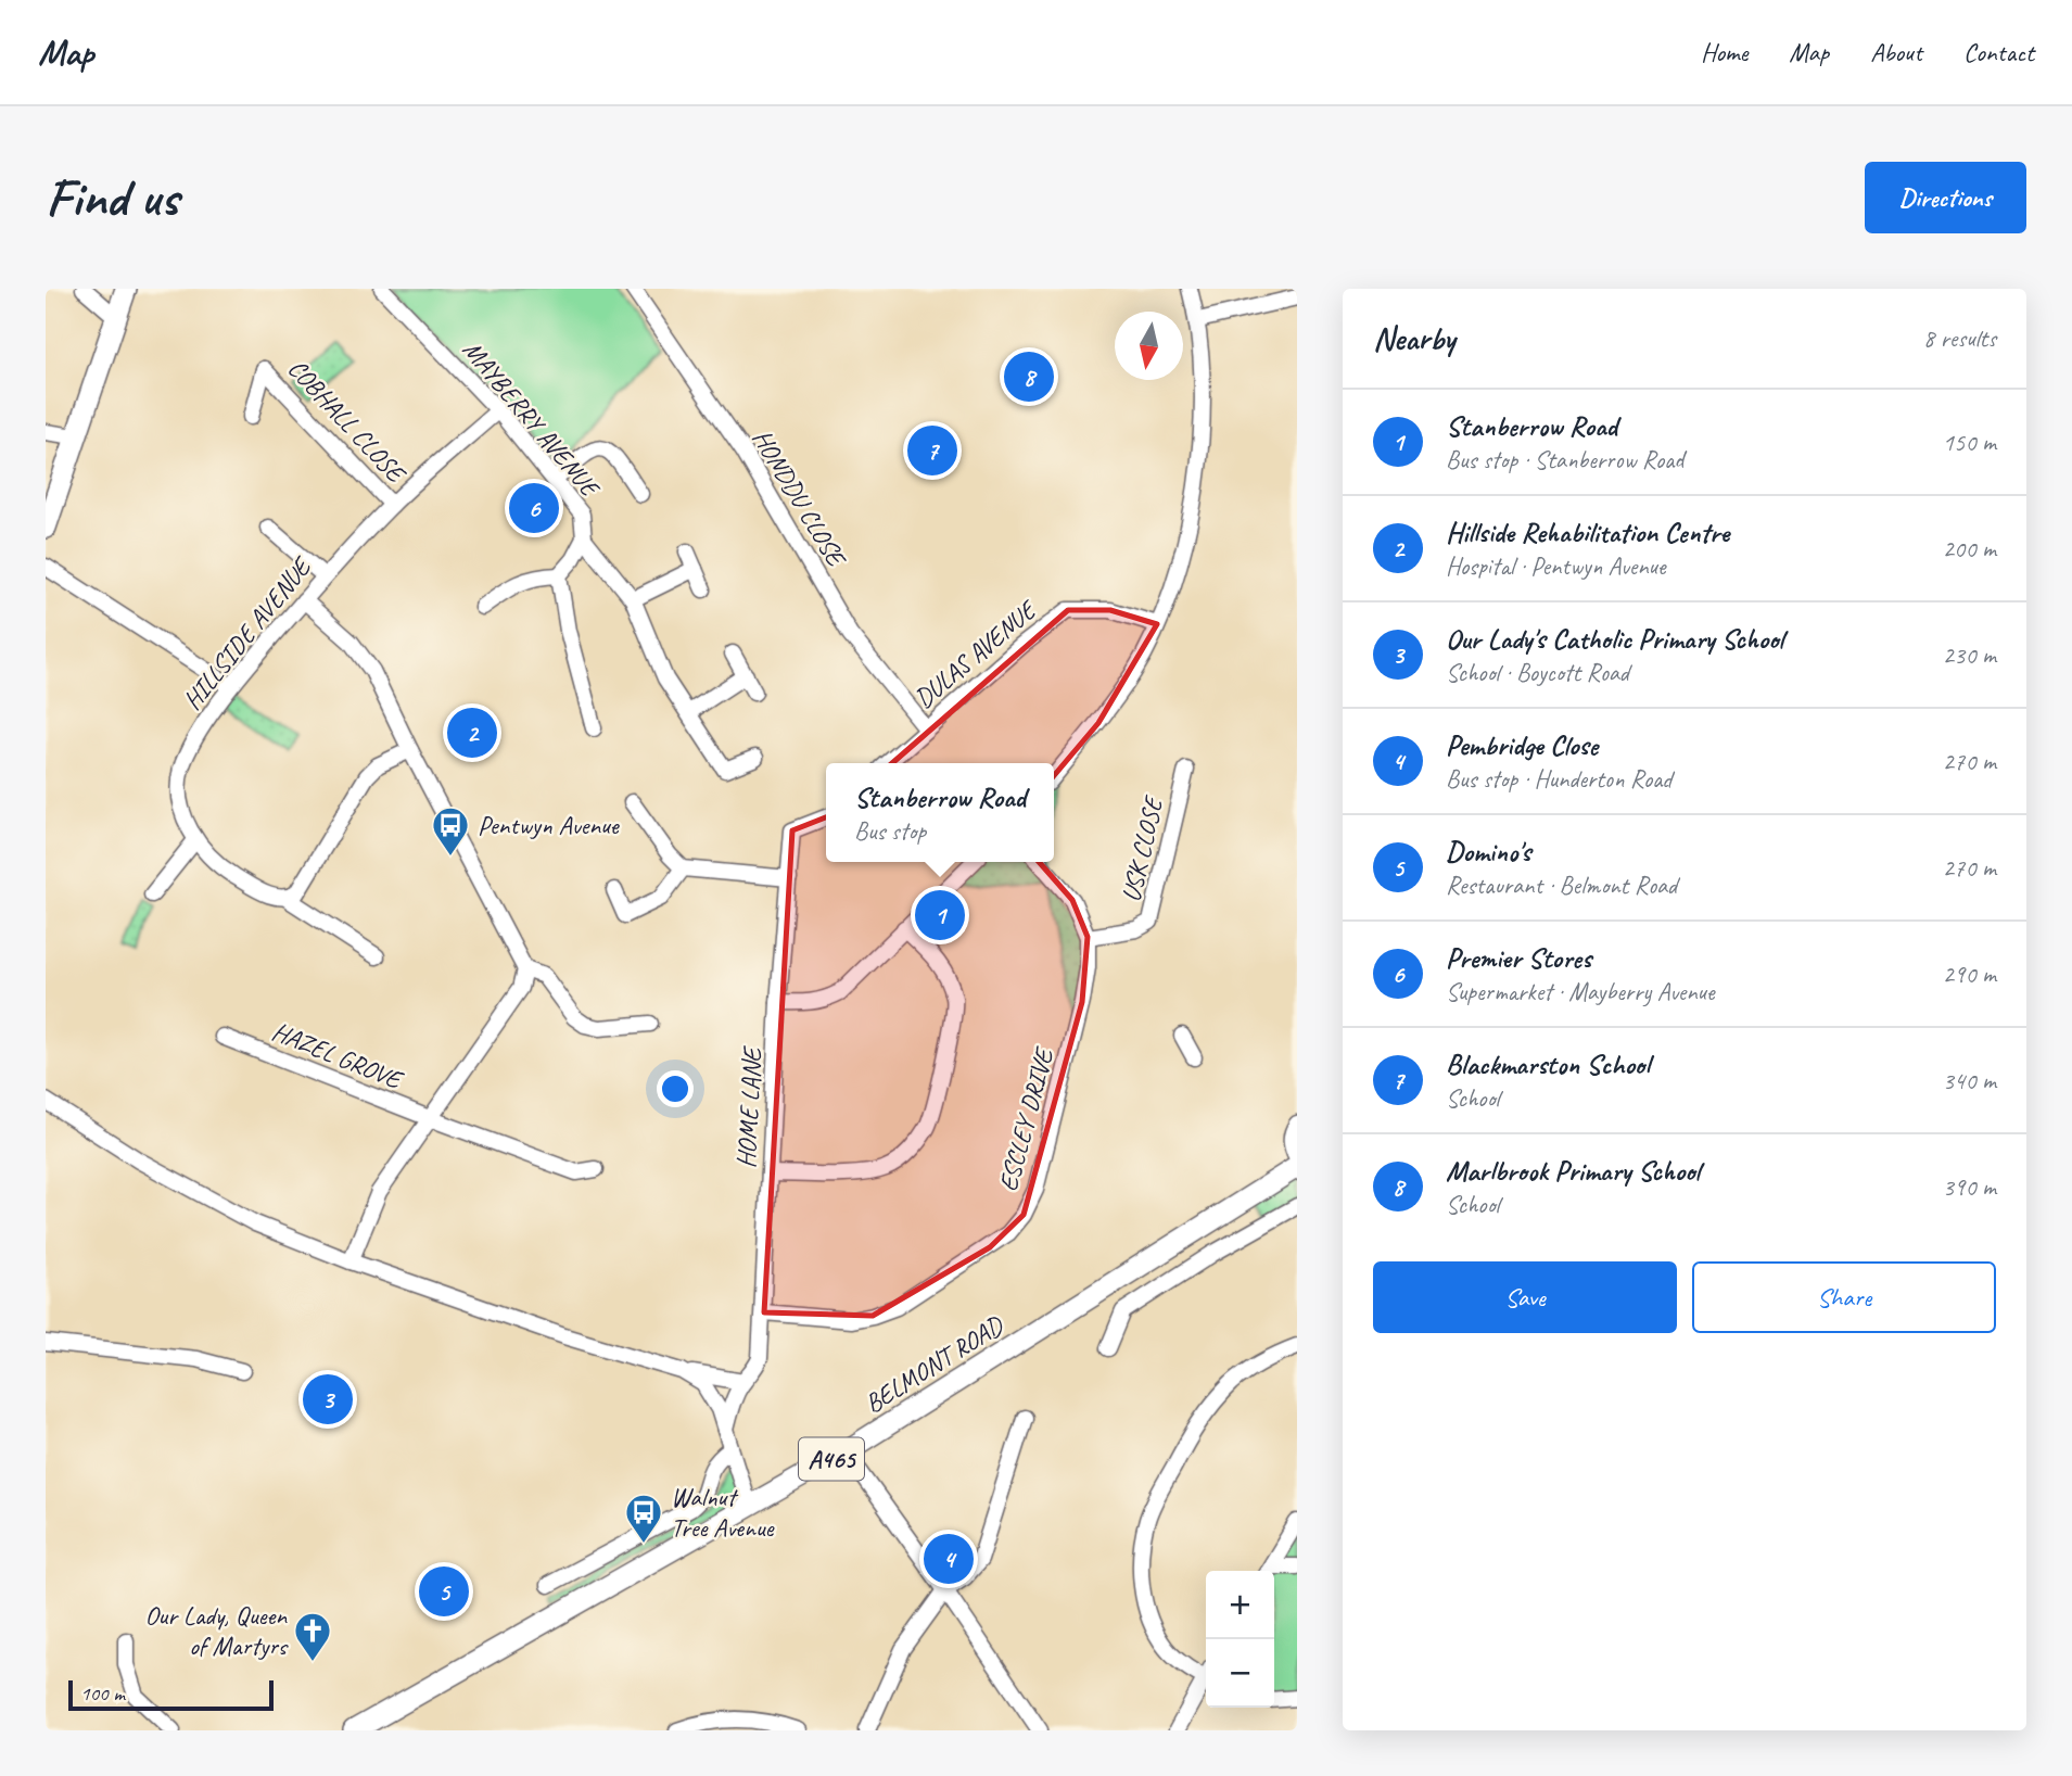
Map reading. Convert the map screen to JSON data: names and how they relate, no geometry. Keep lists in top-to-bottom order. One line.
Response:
{"streets":{"highway":["BELMONT ROAD","A465"],"street":["MAYBERRY AVENUE","COBHALL CLOSE","HONDDU CLOSE","HILLSIDE AVENUE","DULAS AVENUE","USK CLOSE","HAZEL GROVE","HOME LANE","ESCLEY DRIVE"]},"crossings":[["MAYBERRY AVENUE","HILLSIDE AVENUE"],["COBHALL CLOSE","HILLSIDE AVENUE"],["HONDDU CLOSE","DULAS AVENUE"],["USK CLOSE","ESCLEY DRIVE"],["HOME LANE","ESCLEY DRIVE"]],"places":{"bus stop":["Pentwyn Avenue","Walnut Tree Avenue"],"church":["Our Lady, Queen of Martyrs"]},"scale_bar":"100 m","north":"bottom","page":{"header":"Map","nav":["Home","Map","About","Contact"],"buttons":["Directions",["Save","Share"]],"title":"Find us","heading":["Nearby","8 results"],"pins":["8","7","6","2","1","3","4","5"],"list":[{"mark":"1","name":"Stanberrow Road","note":"Bus stop · Stanberrow Road","value":"150 m"},{"mark":"2","name":"Hillside Rehabilitation Centre","note":"Hospital · Pentwyn Avenue","value":"200 m"},{"mark":"3","name":"Our Lady's Catholic Primary School","note":"School · Boycott Road","value":"230 m"},{"mark":"4","name":"Pembridge Close","note":"Bus stop · Hunderton Road","value":"270 m"},{"mark":"5","name":"Domino's","note":"Restaurant · Belmont Road","value":"270 m"},{"mark":"6","name":"Premier Stores","note":"Supermarket · Mayberry Avenue","value":"290 m"},{"mark":"7","name":"Blackmarston School","note":"School","value":"340 m"},{"mark":"8","name":"Marlbrook Primary School","note":"School","value":"390 m"}],"popup":["Stanberrow Road","Bus stop"],"map_buttons":["+","−"],"scale":"100 m"}}
